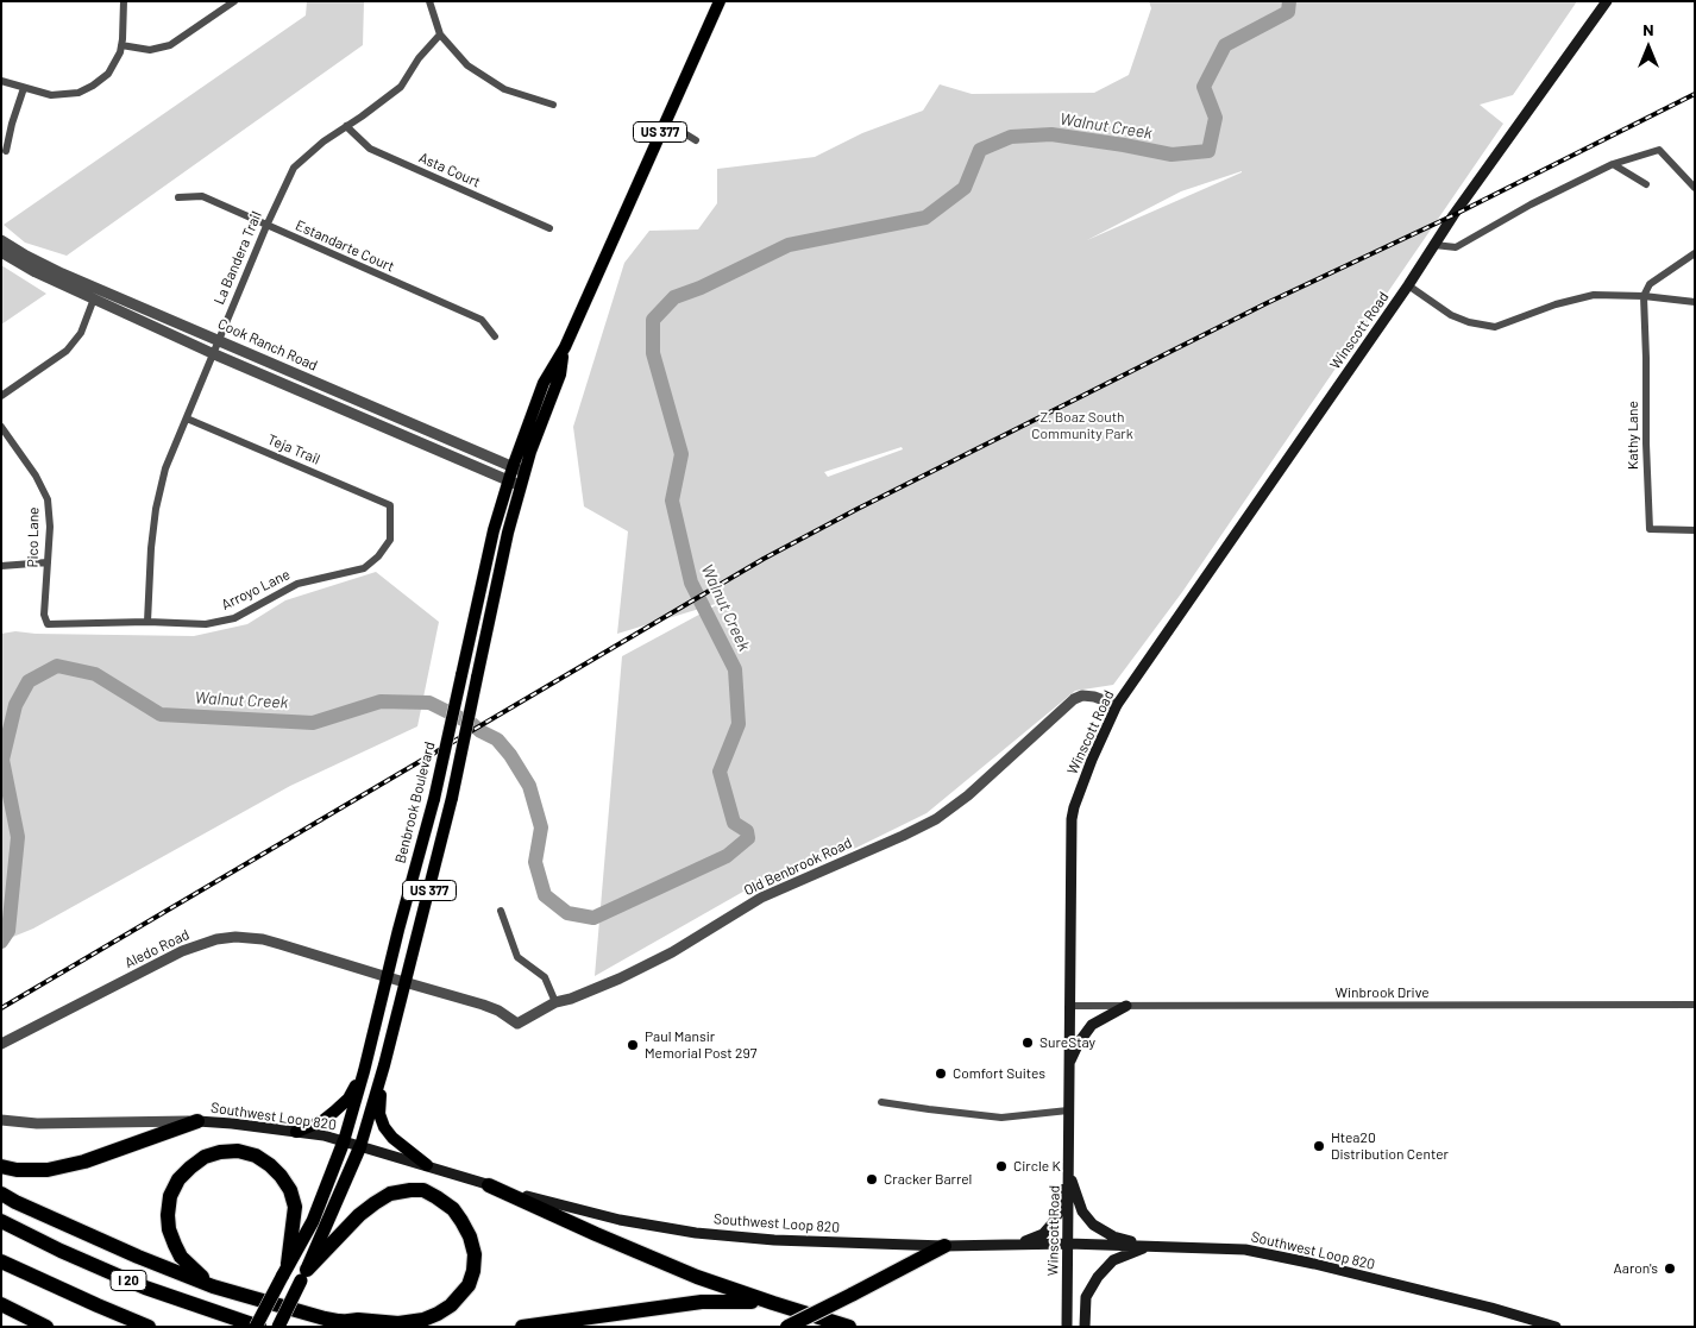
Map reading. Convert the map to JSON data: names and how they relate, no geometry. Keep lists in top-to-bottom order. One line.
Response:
{"streets":{"highway":["US 377","Benbrook Boulevard","I 20"],"main road":["Winscott Road","Southwest Loop 820"],"street":["Asta Court","Estandarte Court","La Bandera Trail","Cook Ranch Road","Kathy Lane","Teja Trail","Pico Lane","Arroyo Lane","Old Benbrook Road","Aledo Road","Winbrook Drive"]},"crossings":[["US 377","Benbrook Boulevard"],["Asta Court","La Bandera Trail"],["Estandarte Court","La Bandera Trail"],["La Bandera Trail","Cook Ranch Road"],["La Bandera Trail","Teja Trail"],["La Bandera Trail","Arroyo Lane"],["Winscott Road","Old Benbrook Road"],["Winscott Road","Winbrook Drive"],["Winscott Road","Southwest Loop 820"],["Cook Ranch Road","Benbrook Boulevard"],["Teja Trail","Arroyo Lane"],["Pico Lane","Arroyo Lane"],["Benbrook Boulevard","Old Benbrook Road"],["Benbrook Boulevard","Aledo Road"],["Benbrook Boulevard","Southwest Loop 820"],["Benbrook Boulevard","I 20"],["Old Benbrook Road","Aledo Road"]],"water":["Walnut Creek"],"parks":["Z. Boaz South Community Park"],"places":["SureStay","Paul Mansir Memorial Post 297","Comfort Suites","Htea20 Distribution Center","Circle K","Cracker Barrel","Aaron's"],"north":"top"}
